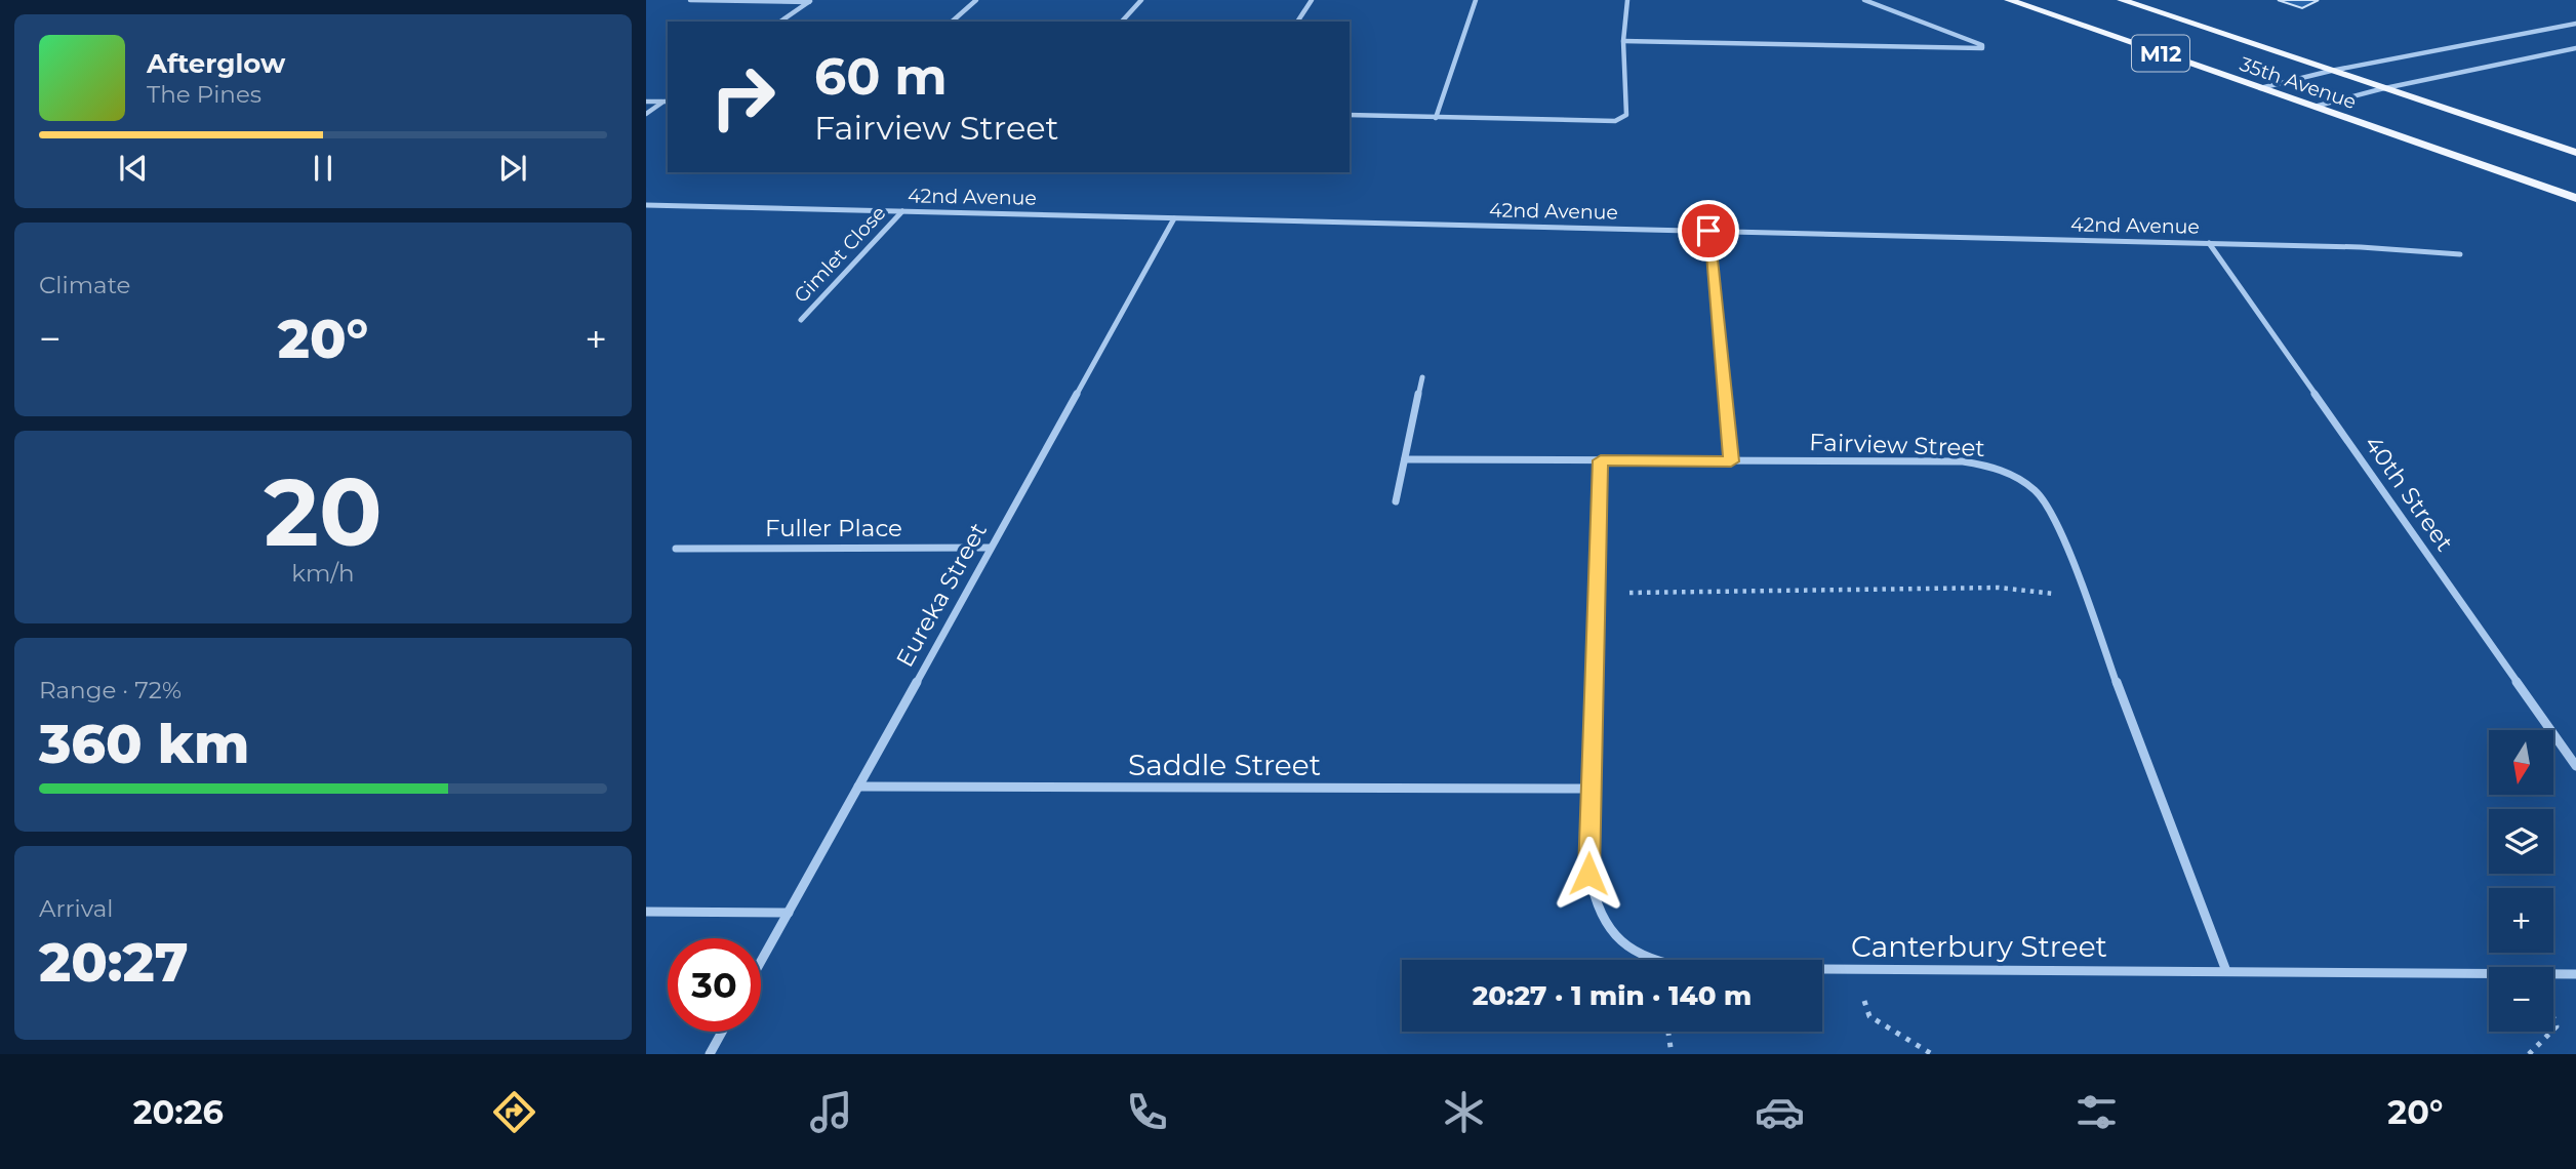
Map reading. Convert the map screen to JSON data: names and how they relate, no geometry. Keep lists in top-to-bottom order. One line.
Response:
{"streets":{"main road":["M12","35th Avenue"],"street":["42nd Avenue","Gimlet Close","Fairview Street","40th Street","Fuller Place","Eureka Street","Saddle Street","Canterbury Street"]},"crossings":[["42nd Avenue","Gimlet Close"],["42nd Avenue","40th Street"],["42nd Avenue","Eureka Street"],["Fairview Street","Canterbury Street"],["Fuller Place","Eureka Street"],["Eureka Street","Saddle Street"],["Saddle Street","Canterbury Street"]],"north":"bottom","page":{"turn":["60 m","Fairview Street"],"song":["Afterglow","The Pines"],"tile":["Climate",["20","km/h"],["Range · 72%","360 km"],["Arrival","20:27"]],"heat":["−","20°","+"],"map_buttons":["+","−"],"limit":"30","trip":"20:27 · 1 min · 140 m","tabs":["20:26","20°"]}}
